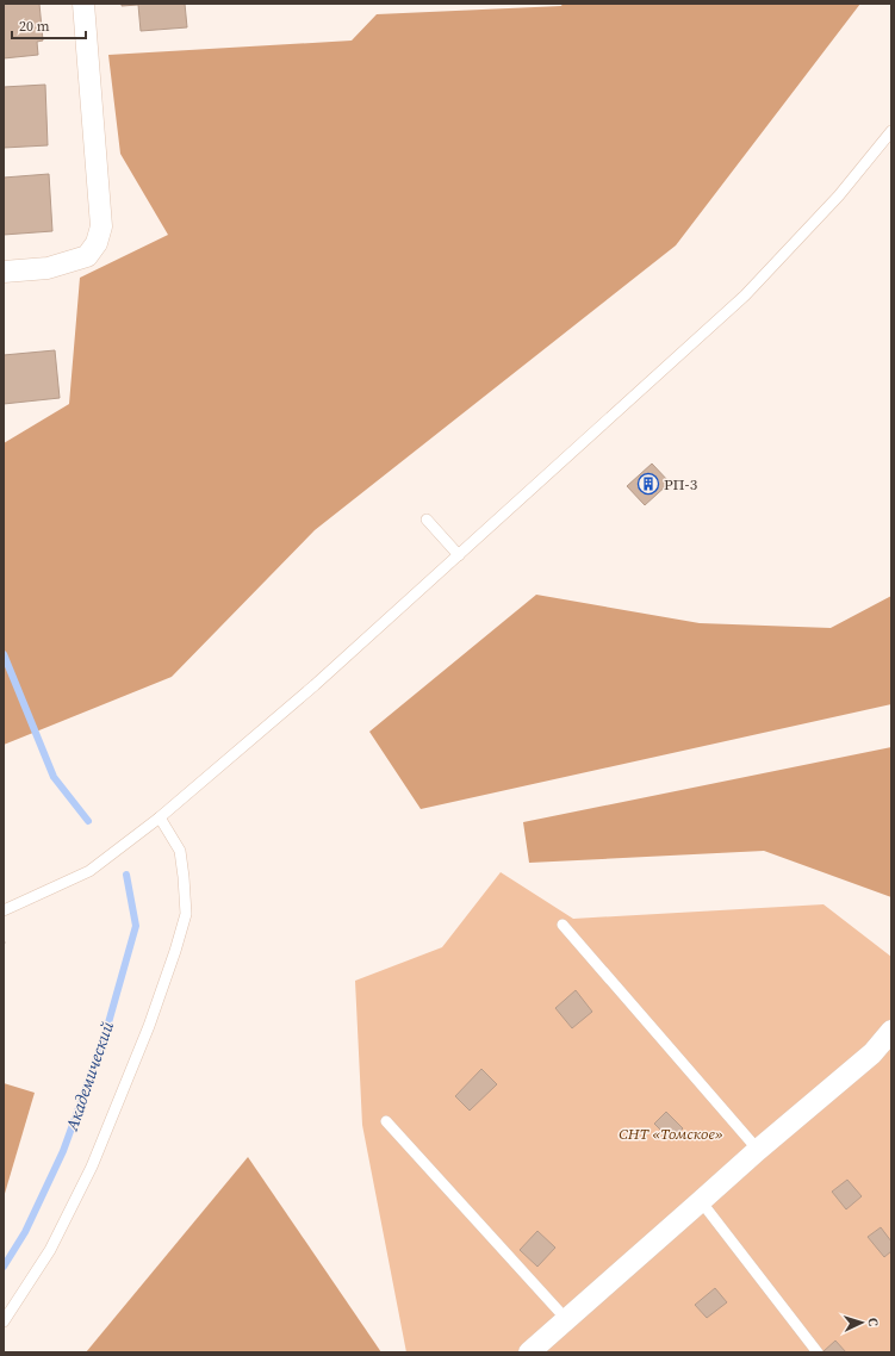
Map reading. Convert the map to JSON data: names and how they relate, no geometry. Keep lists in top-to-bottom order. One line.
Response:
{"water":["Академический"],"parks":["СНТ «Томское»"],"places":{"building":["РП-3"]},"scale_bar":"20 m","north":"right"}
